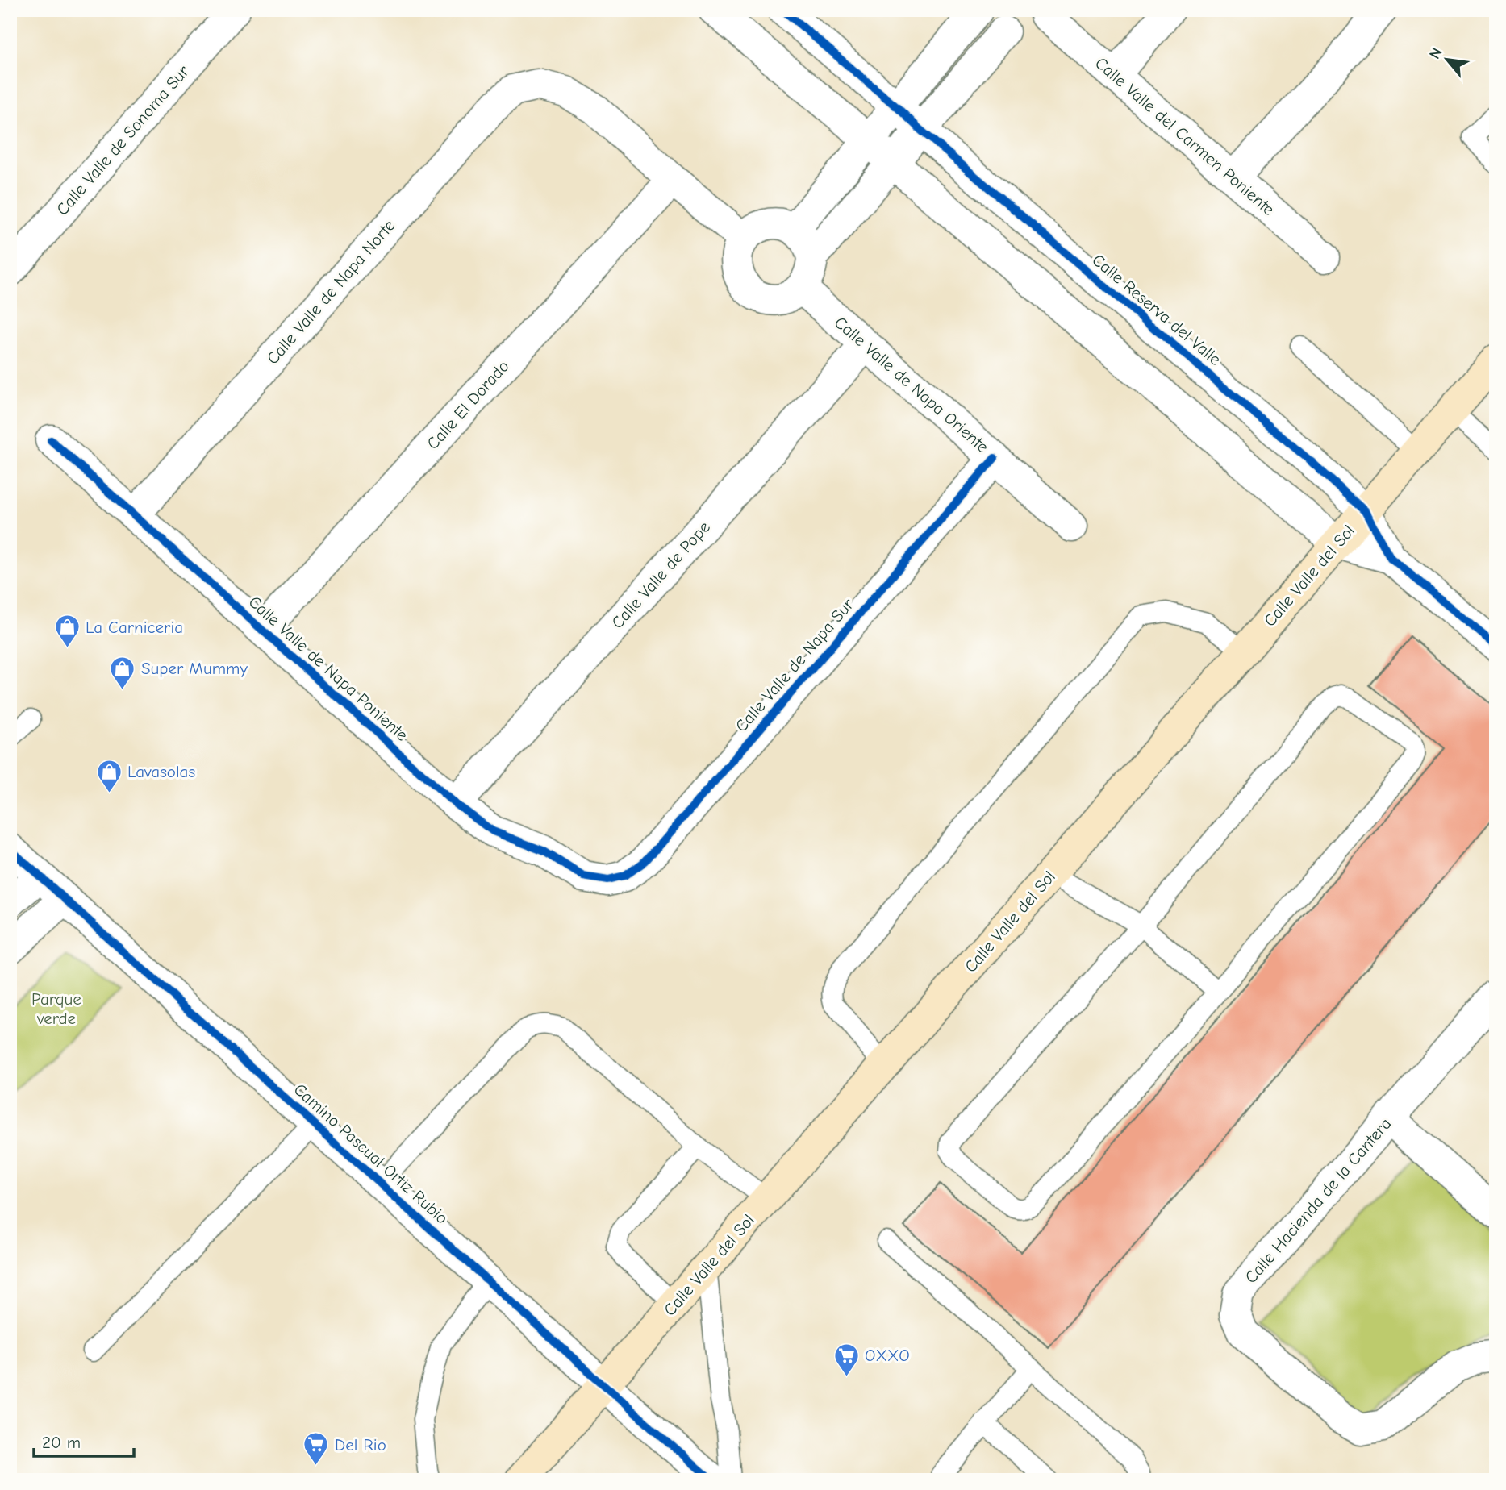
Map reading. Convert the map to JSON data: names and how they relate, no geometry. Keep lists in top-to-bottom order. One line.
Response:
{"streets":{"main road":["Calle Valle del Sol"],"street":["Calle Valle del Carmen Poniente","Calle Valle de Sonoma Sur","Calle Valle de Napa Norte","Calle Reserva del Valle","Calle Valle de Napa Oriente","Calle El Dorado","Calle Valle de Pope","Calle Valle de Napa Sur","Calle Valle de Napa Poniente","Camino Pascual Ortiz Rubio","Calle Hacienda de la Cantera"]},"crossings":[["Calle Valle de Napa Norte","Calle El Dorado"],["Calle Valle de Napa Norte","Calle Valle de Napa Poniente"],["Calle Reserva del Valle","Calle Valle del Sol"],["Calle Valle de Napa Oriente","Calle Valle de Pope"],["Calle Valle de Napa Oriente","Calle Valle de Napa Sur"],["Calle El Dorado","Calle Valle de Napa Poniente"],["Calle Valle de Pope","Calle Valle de Napa Poniente"],["Calle Valle del Sol","Camino Pascual Ortiz Rubio"],["Calle Valle de Napa Sur","Calle Valle de Napa Poniente"]],"parks":["Parque verde"],"places":{"shop":["La Carniceria","Super Mummy","Lavasolas"],"supermarket":["OXXO","Del Rio"]},"scale_bar":"20 m","north":"top left"}
